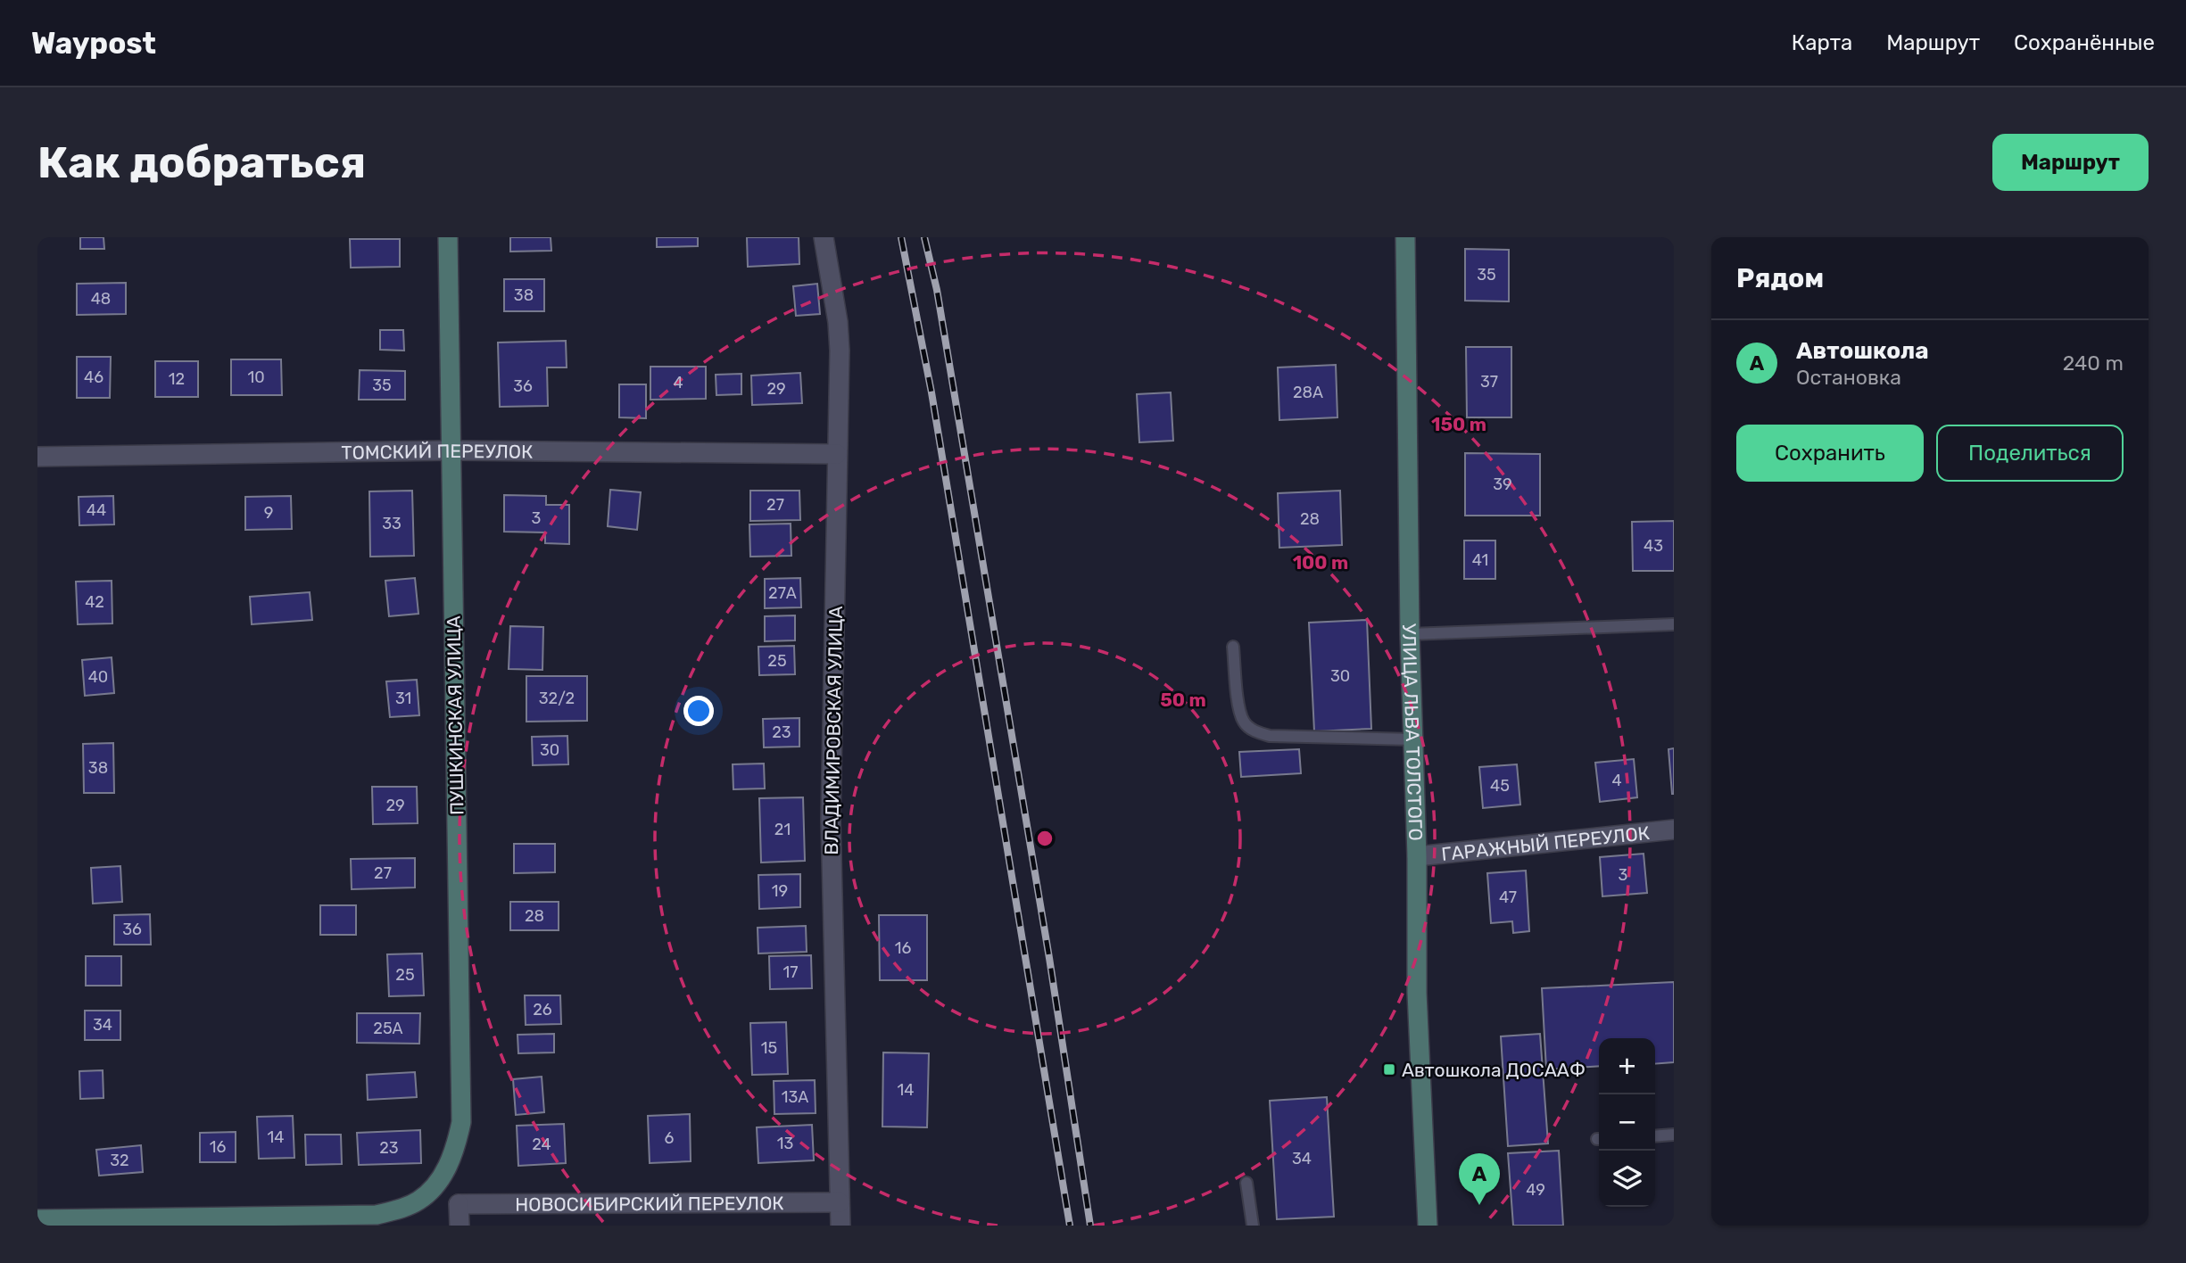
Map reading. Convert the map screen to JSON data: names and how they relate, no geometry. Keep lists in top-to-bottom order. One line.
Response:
{"streets":{"street":["ТОМСКИЙ ПЕРЕУЛОК","ПУШКИНСКАЯ УЛИЦА","ВЛАДИМИРОВСКАЯ УЛИЦА","УЛИЦА ЛЬВА ТОЛСТОГО","ГАРАЖНЫЙ ПЕРЕУЛОК","НОВОСИБИРСКИЙ ПЕРЕУЛОК"]},"crossings":[["ТОМСКИЙ ПЕРЕУЛОК","ПУШКИНСКАЯ УЛИЦА"],["ТОМСКИЙ ПЕРЕУЛОК","ВЛАДИМИРОВСКАЯ УЛИЦА"],["ВЛАДИМИРОВСКАЯ УЛИЦА","НОВОСИБИРСКИЙ ПЕРЕУЛОК"],["УЛИЦА ЛЬВА ТОЛСТОГО","ГАРАЖНЫЙ ПЕРЕУЛОК"]],"places":{"transit":["Автошкола ДОСААФ"]},"house_numbers":["35","38","48","46","10","12","37","4","35","36","29","28А","39","27","44","9","3","28","33","43","41","27А","42","25","30","40","31","32/2","23","30","38","4","45","29","21","27","3","19","47","28","36","16","17","25","26","34","25А","15","14","13А","14","6","13","24","16","23","34","32","49"],"page":{"header":"Waypost","nav":["Карта","Маршрут","Сохранённые"],"buttons":["Маршрут",["Сохранить","Поделиться"]],"title":"Как добраться","heading":"Рядом","list":[{"mark":"A","name":"Автошкола","note":"Остановка","value":"240 m"}],"map_buttons":["+","−"],"pins":"A"},"rings":["150 m","100 m","50 m"]}
